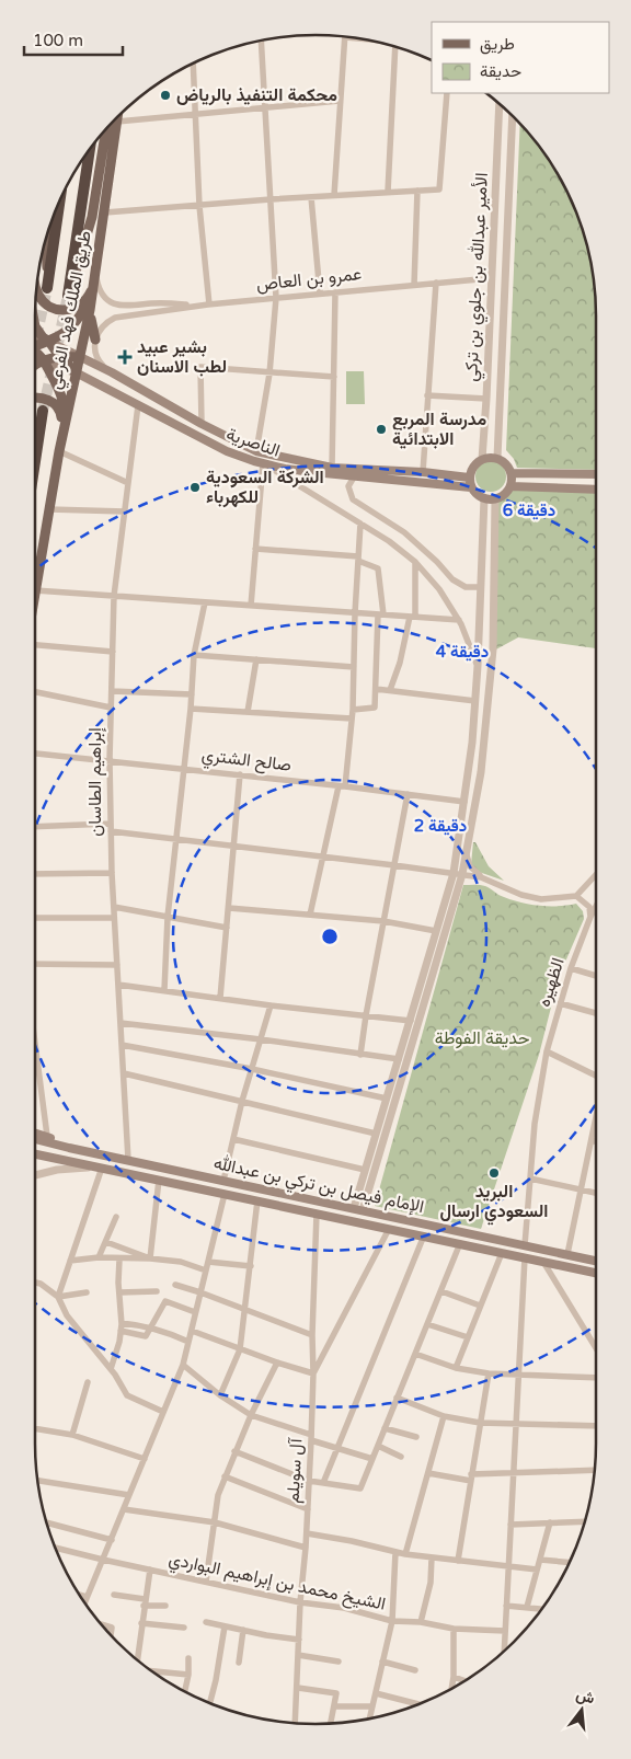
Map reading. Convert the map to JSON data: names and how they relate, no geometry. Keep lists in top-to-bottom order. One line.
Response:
{"streets":{"main road":["طريق الملك فهد الفرعي","الناصرية","الإمام فيصل بن تركي بن عبدالله"],"street":["الأمير عبدالله بن جلوي بن تركي","عمرو بن العاص","صالح الشتري","إبراهيم الطاسان","الظهيره","آل سويلم","الشيخ محمد بن إبراهيم البواردي"]},"crossings":[["الأمير عبدالله بن جلوي بن تركي","عمرو بن العاص"],["الأمير عبدالله بن جلوي بن تركي","الناصرية"],["طريق الملك فهد الفرعي","الناصرية"],["الناصرية","إبراهيم الطاسان"],["صالح الشتري","إبراهيم الطاسان"],["إبراهيم الطاسان","الإمام فيصل بن تركي بن عبدالله"],["الظهيره","الإمام فيصل بن تركي بن عبدالله"],["الإمام فيصل بن تركي بن عبدالله","آل سويلم"],["آل سويلم","الشيخ محمد بن إبراهيم البواردي"]],"parks":["حديقة الفوطة"],"places":{"other":["محكمة التنفيذ بالرياض","مدرسة المربع الابتدائية","الشركة السعودية للكهرباء","البريد السعودي ارسال"],"health":["بشير عبيد لطب الاسنان"]},"legend":["طريق","حديقة"],"scale_bar":"100 m","north":"top","rings":["6 دقيقة","4 دقيقة","2 دقيقة"]}
